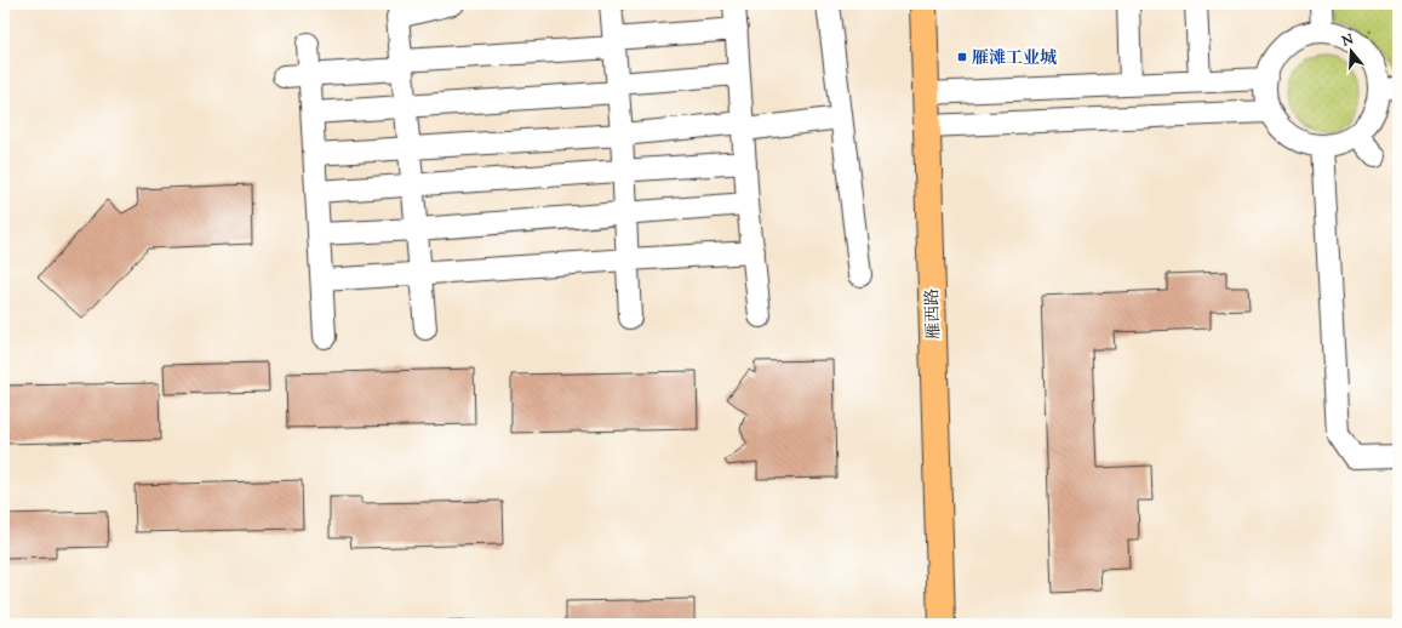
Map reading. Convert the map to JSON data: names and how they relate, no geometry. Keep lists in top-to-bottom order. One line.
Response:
{"streets":{"main road":["雁西路"]},"places":{"transit":["雁滩工业城"]},"north":"top"}
